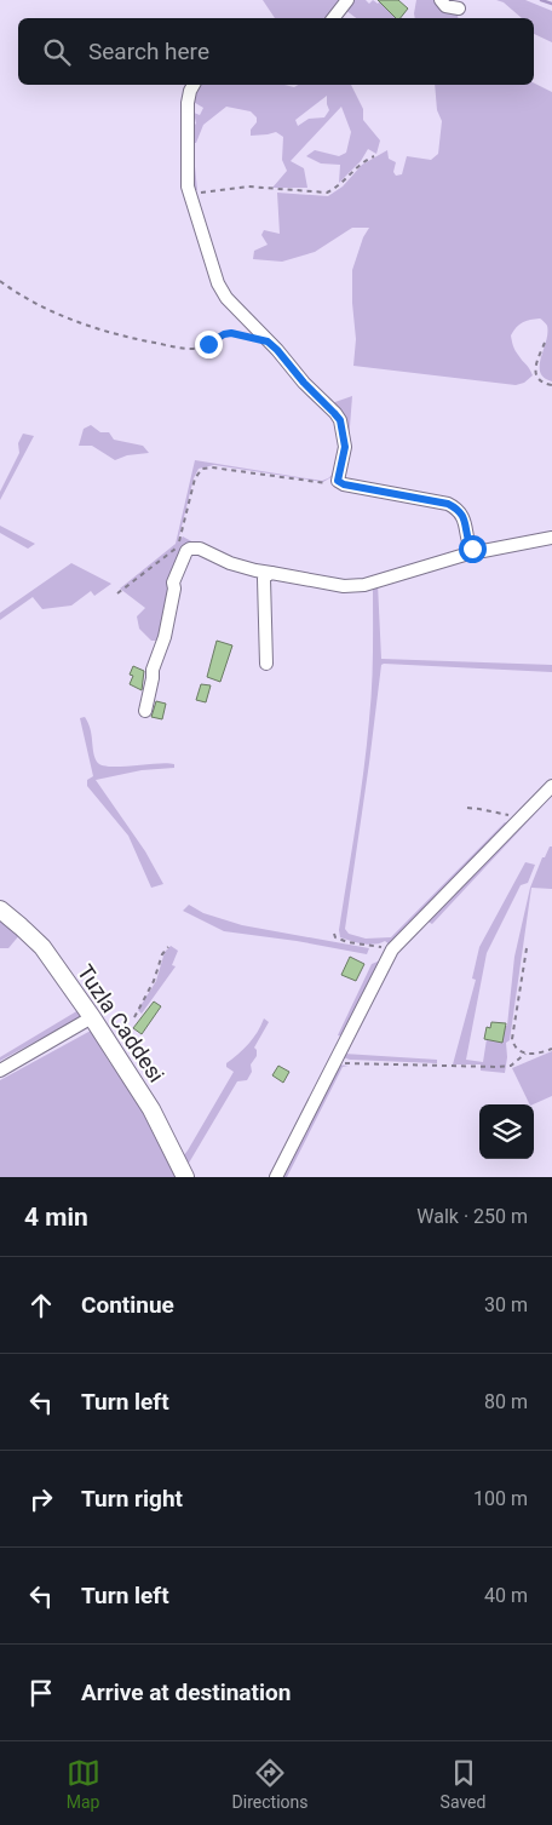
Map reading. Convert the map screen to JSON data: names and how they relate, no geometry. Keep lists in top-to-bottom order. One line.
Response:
{"streets":{"main road":["Tuzla Caddesi"]},"page":{"search":"Search here","heading":["4 min","Walk · 250 m"],"list":[["Continue","30 m"],["Turn left","80 m"],["Turn right","100 m"],["Turn left","40 m"],"Arrive at destination"],"nav":["Map","Directions","Saved"]}}
